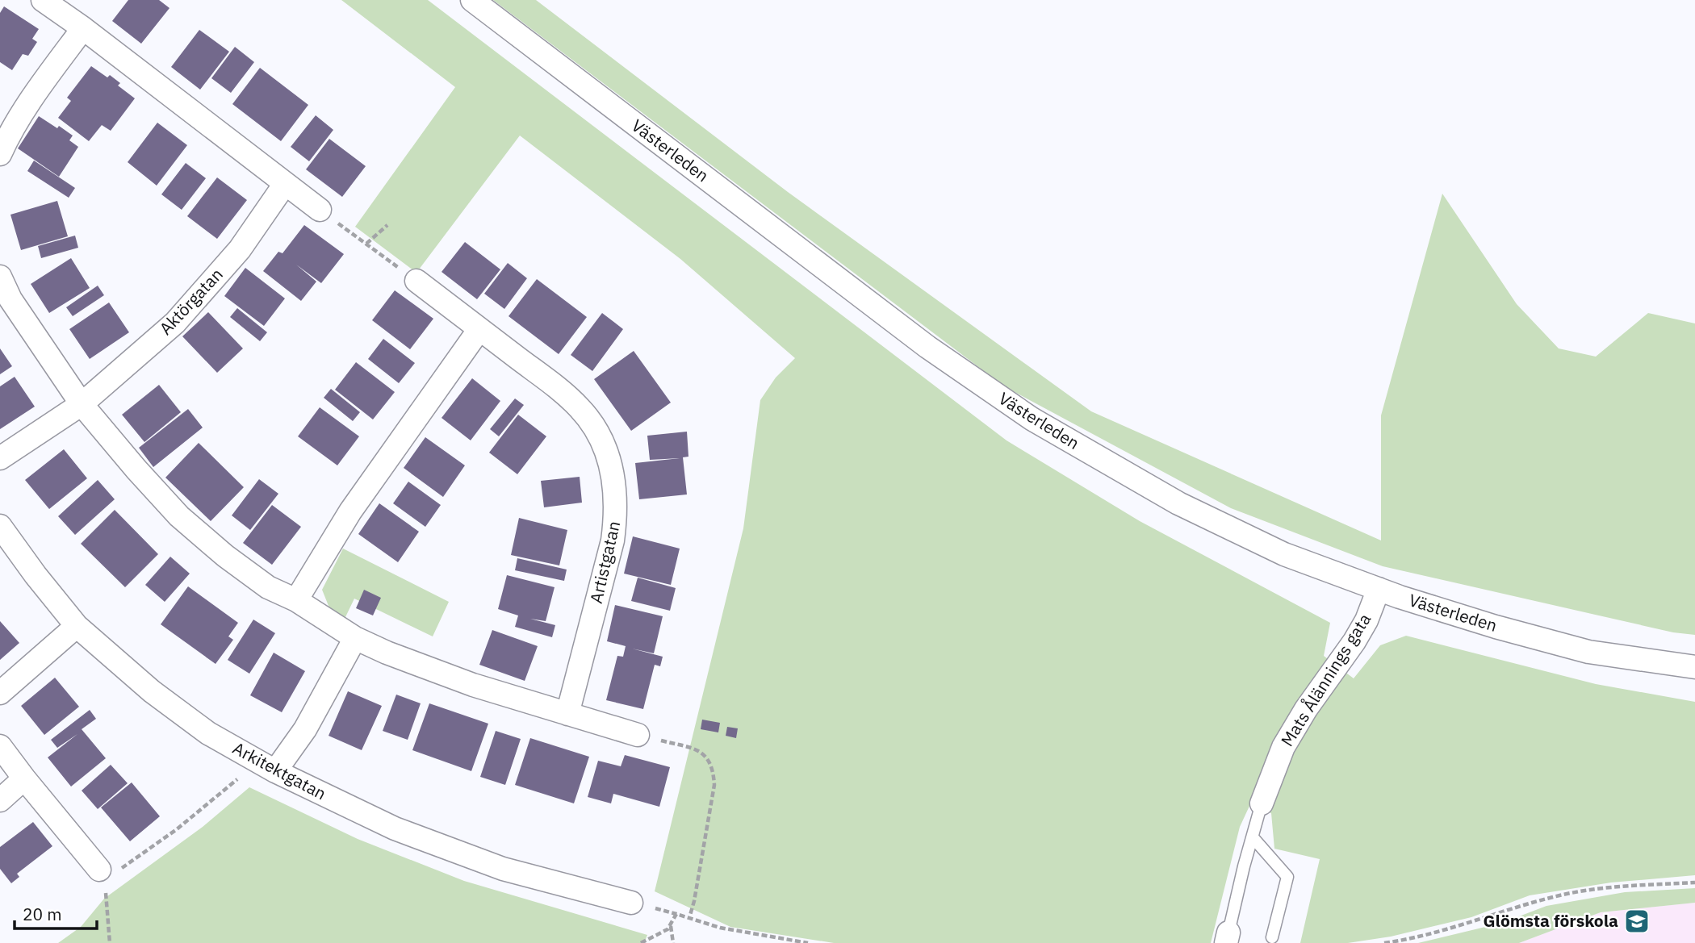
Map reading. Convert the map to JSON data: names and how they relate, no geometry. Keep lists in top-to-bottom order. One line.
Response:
{"streets":{"street":["Västerleden","Aktörgatan","Artistgatan","Mats Ålännings gata","Arkitektgatan"]},"crossings":[["Västerleden","Mats Ålännings gata"]],"places":{"school or university":["Glömsta förskola"]},"scale_bar":"20 m"}
